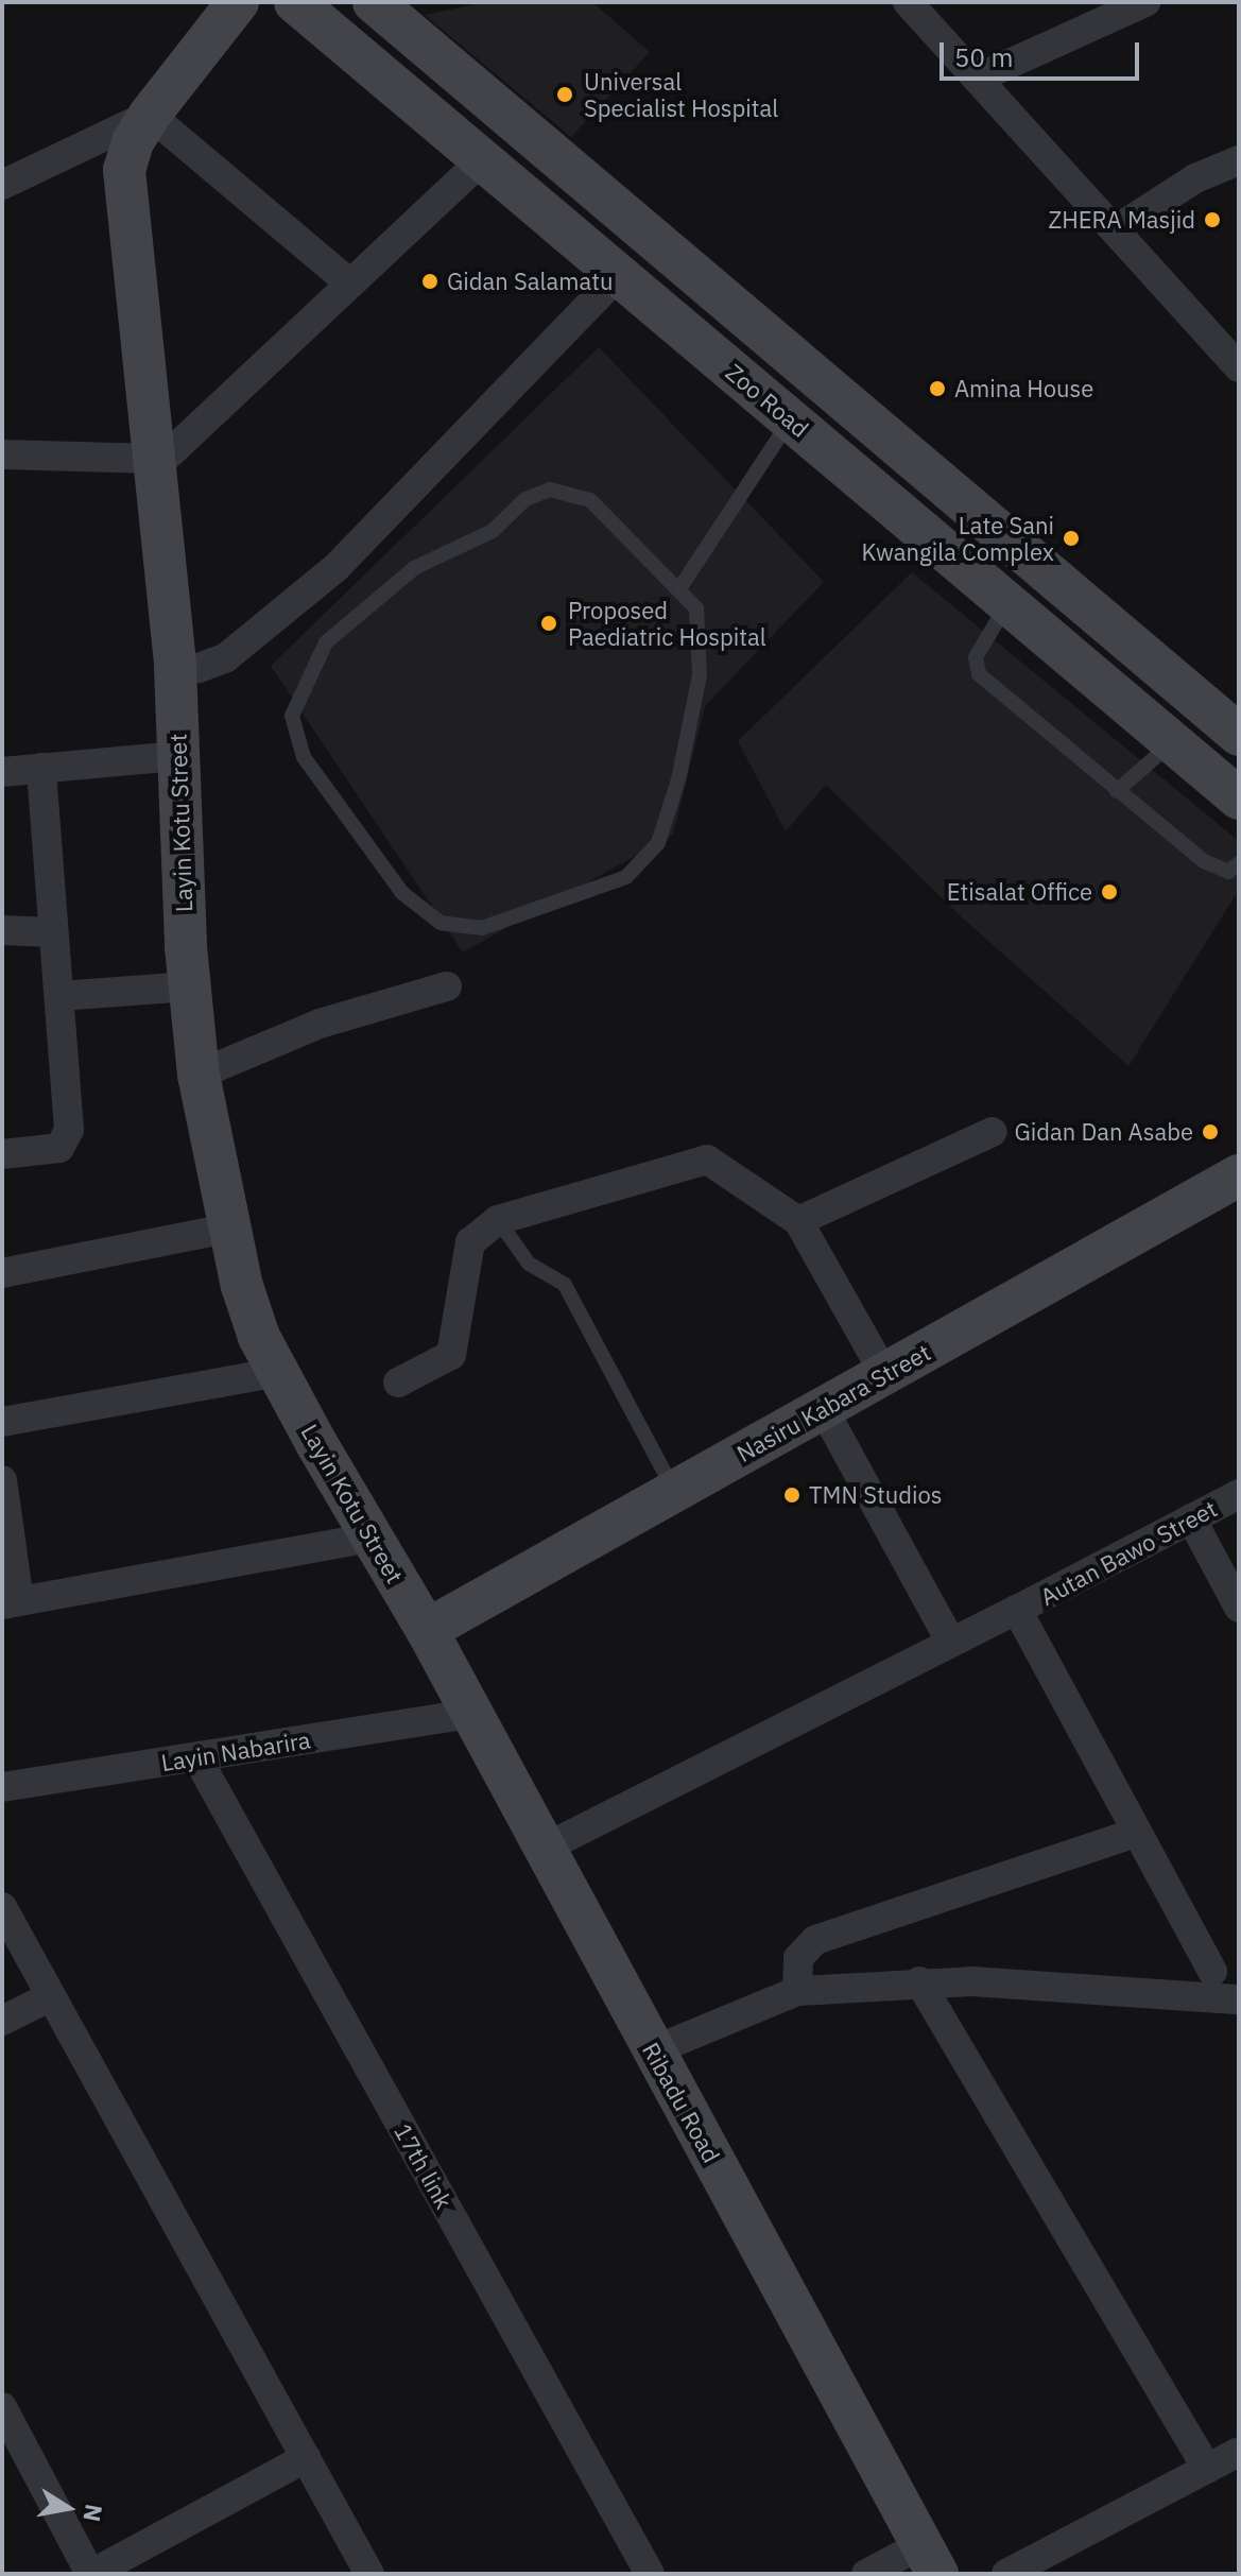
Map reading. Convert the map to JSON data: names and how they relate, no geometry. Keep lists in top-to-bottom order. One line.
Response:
{"streets":{"street":["Zoo Road","Layin Kotu Street","Nasiru Kabara Street","Autan Bawo Street","Layin Nabarira","Ribadu Road","17th link"]},"crossings":[["Layin Kotu Street","Nasiru Kabara Street"],["Layin Kotu Street","Ribadu Road"],["Nasiru Kabara Street","Ribadu Road"],["Autan Bawo Street","Ribadu Road"],["Layin Nabarira","Ribadu Road"],["Layin Nabarira","17th link"]],"places":["Universal Specialist Hospital","ZHERA Masjid","Gidan Salamatu","Amina House","Late Sani Kwangila Complex","Proposed Paediatric Hospital","Etisalat Office","Gidan Dan Asabe","TMN Studios"],"scale_bar":"50 m","north":"right"}
